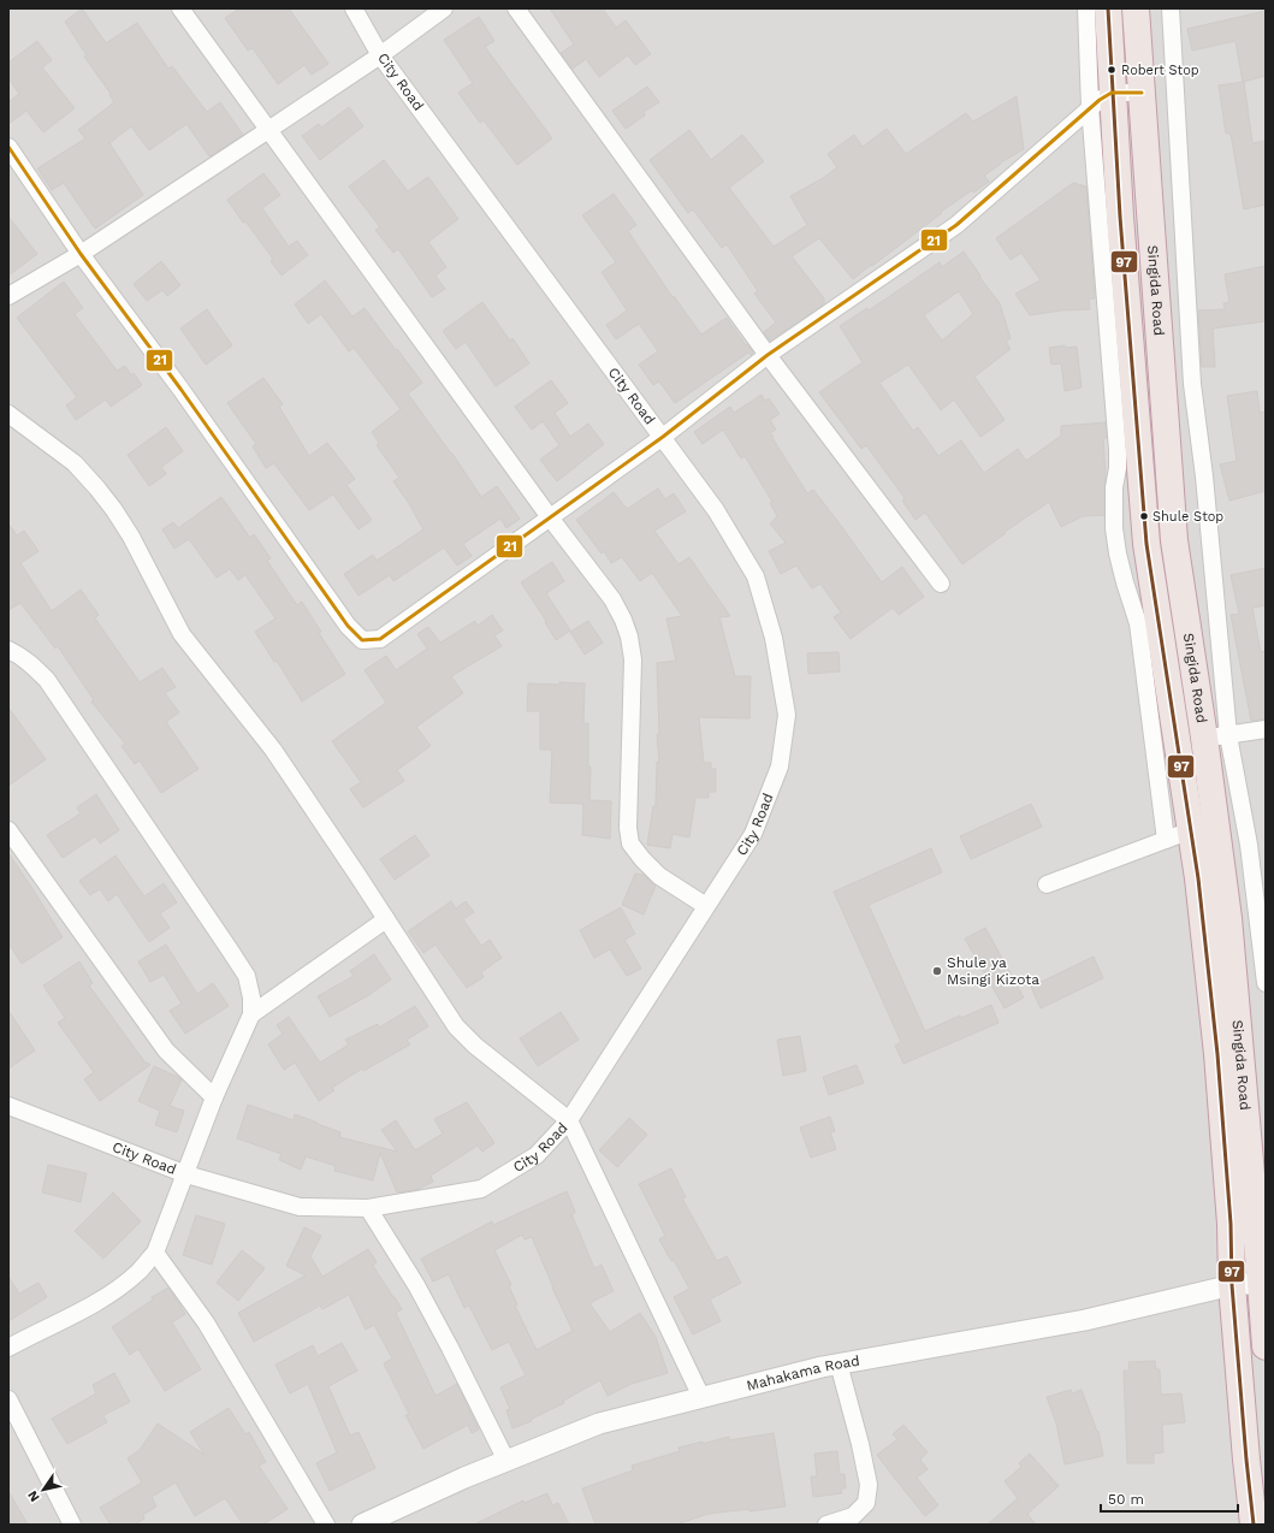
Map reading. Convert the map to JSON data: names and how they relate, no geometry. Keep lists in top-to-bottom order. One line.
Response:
{"streets":{"highway":["Singida Road"],"street":["City Road","Mahakama Road"]},"crossings":[["Singida Road","Mahakama Road"]],"places":["Robert Stop","Shule Stop","Shule ya Msingi Kizota"],"lines":["transit line 97","transit line 21"],"scale_bar":"50 m","north":"bottom left"}
